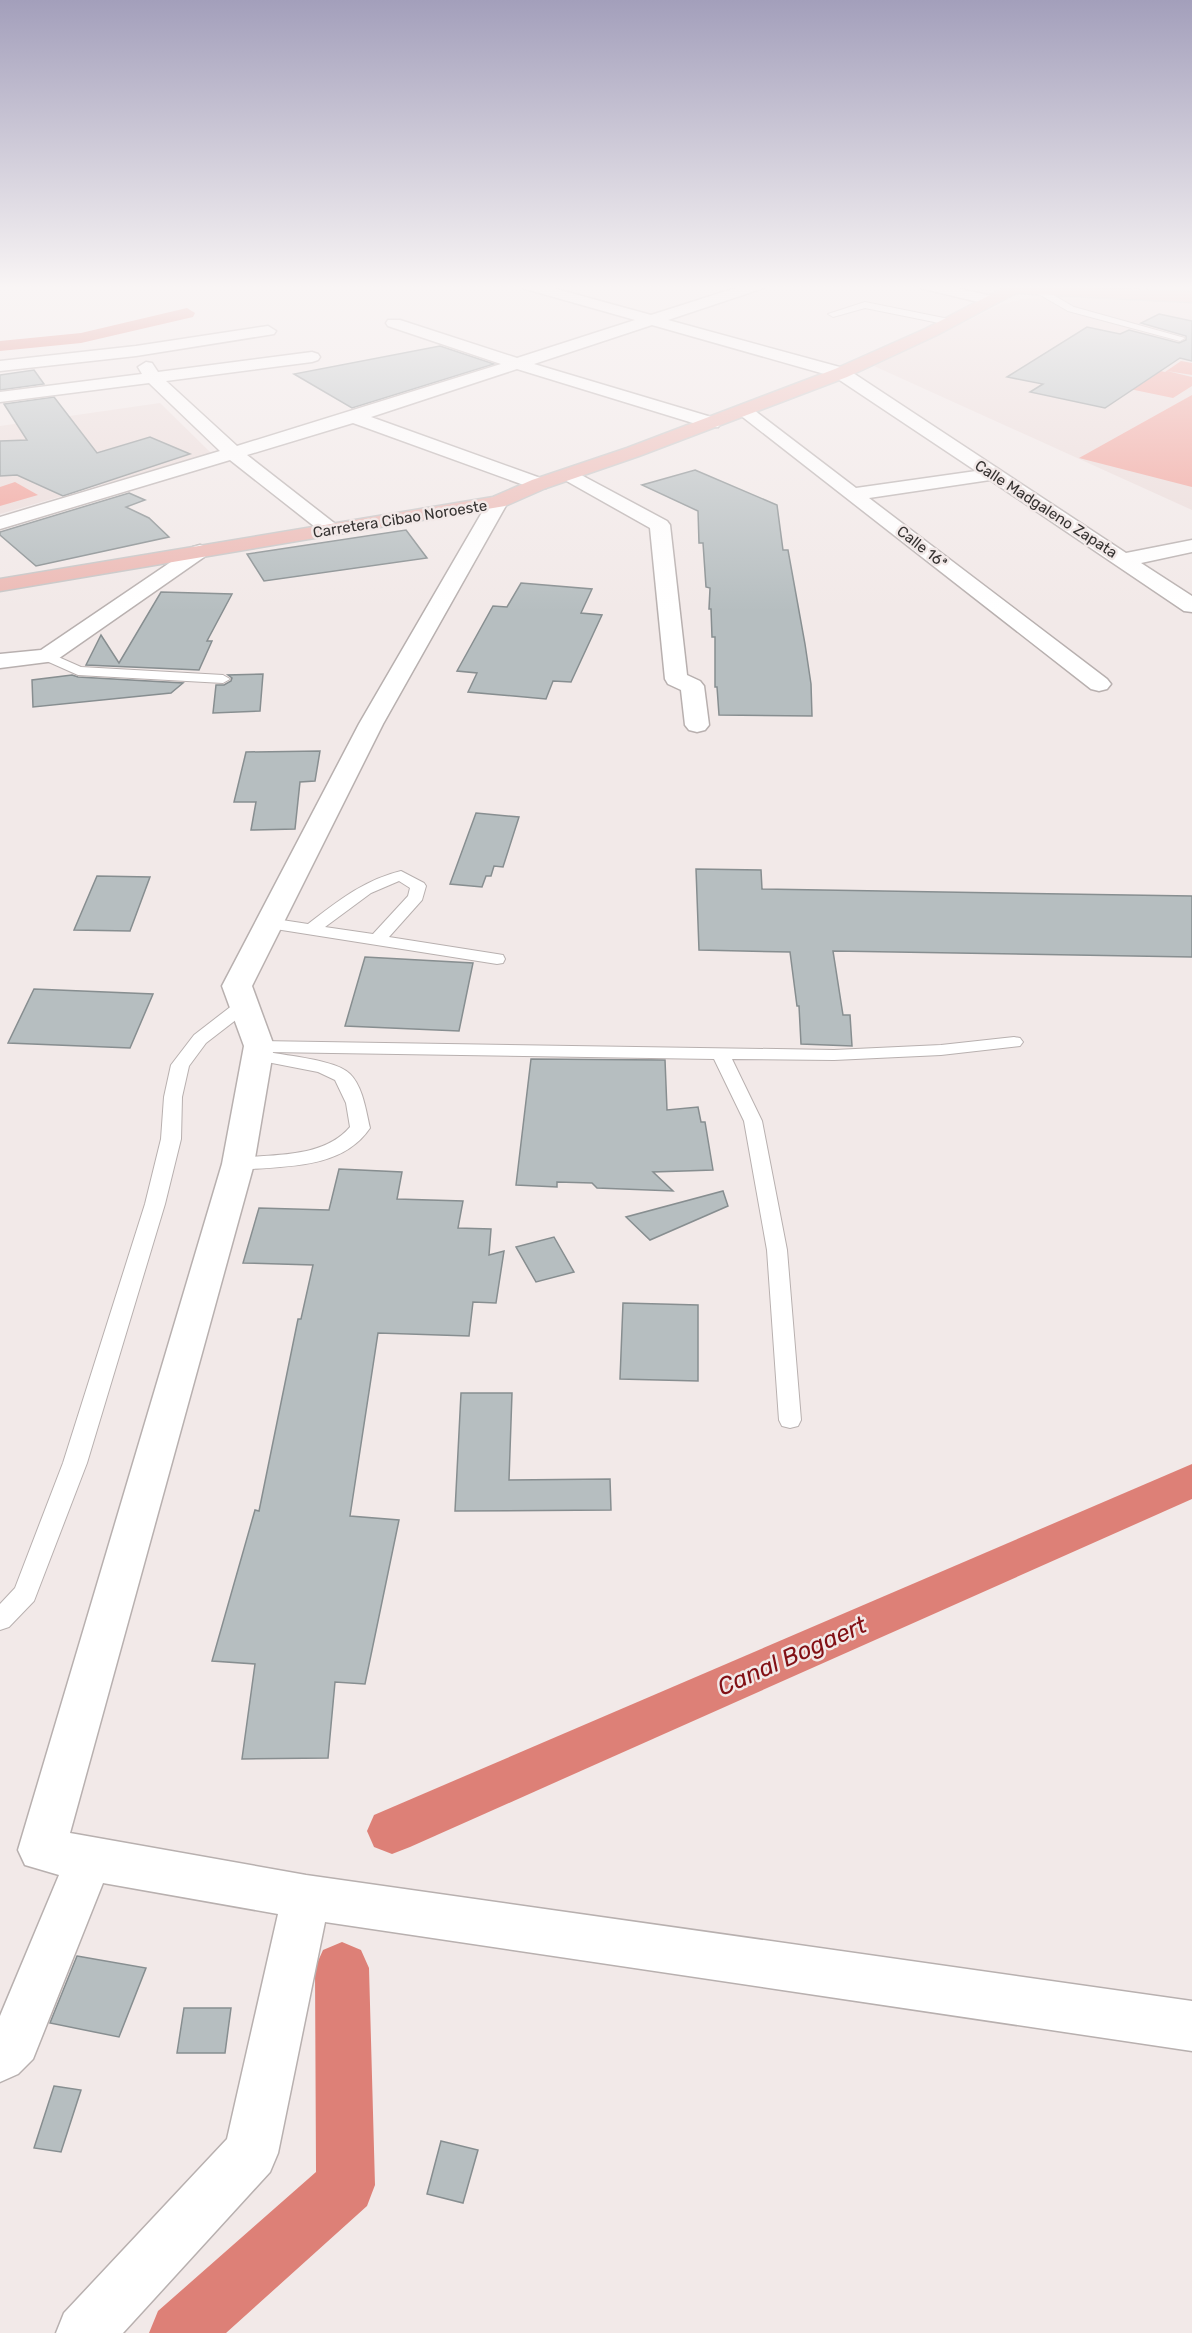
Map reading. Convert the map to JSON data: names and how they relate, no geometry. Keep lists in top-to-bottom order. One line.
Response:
{"streets":{"main road":["Carretera Cibao Noroeste"],"street":["Calle Madgaleno Zapata","Calle 16ª"]},"crossings":[["Carretera Cibao Noroeste","Calle 16ª"]],"water":["Canal Bogaert"]}
